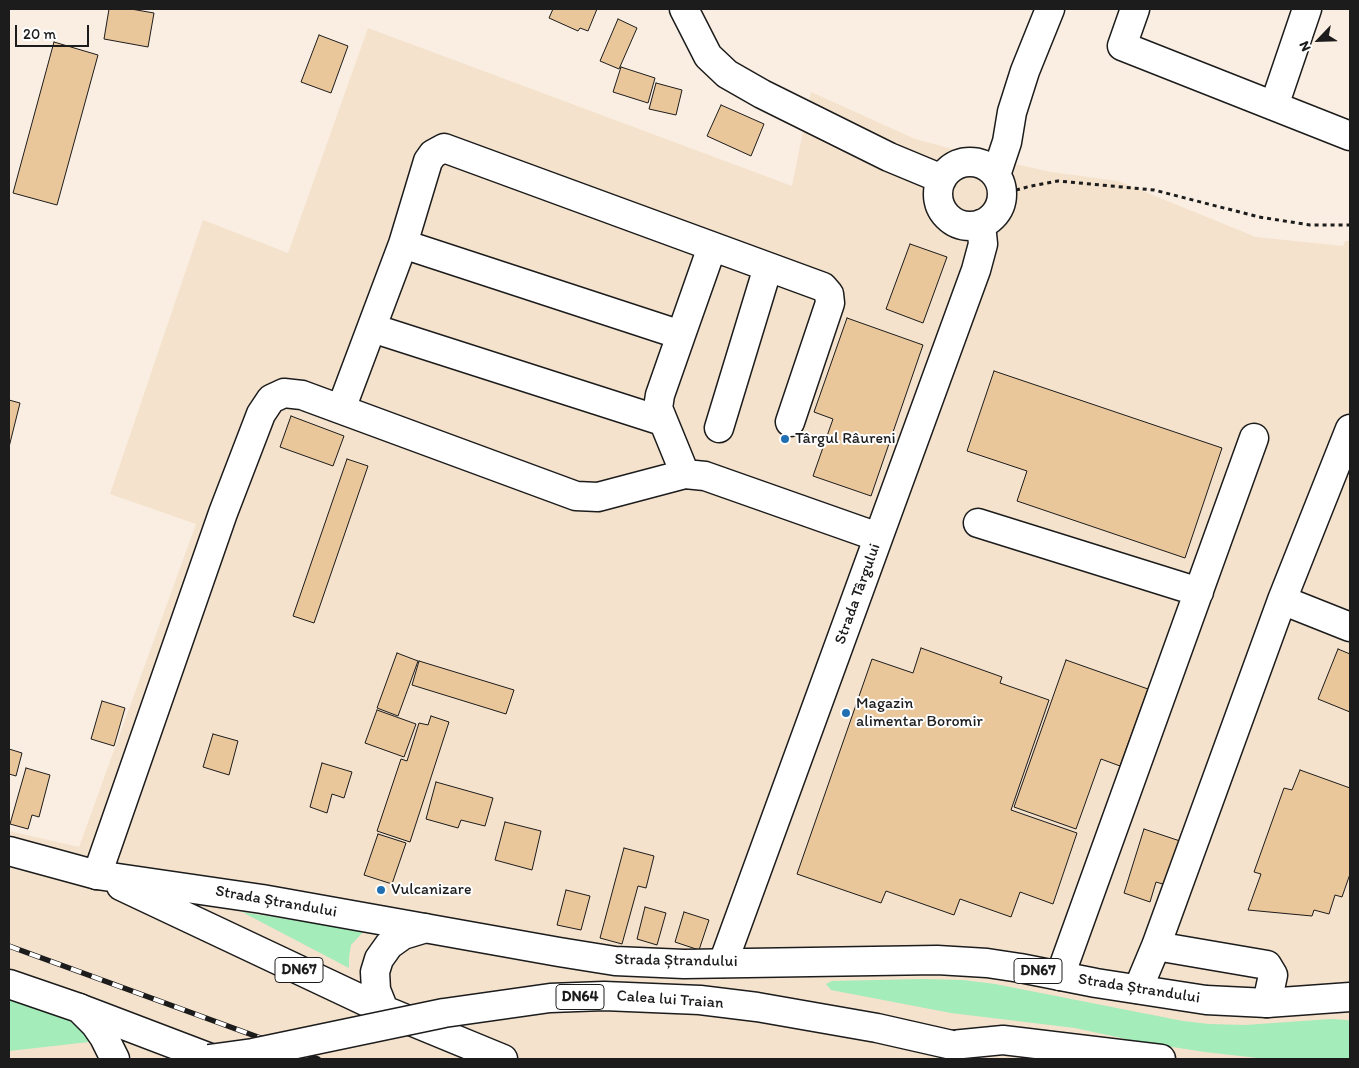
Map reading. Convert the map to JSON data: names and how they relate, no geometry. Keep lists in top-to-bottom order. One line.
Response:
{"streets":{"main road":["Strada Târgului","Strada Ștrandului","DN67","DN64","Calea lui Traian"]},"crossings":[["Strada Târgului","Strada Ștrandului"],["Strada Ștrandului","DN67"]],"places":["Târgul Râureni","Magazin alimentar Boromir","Vulcanizare"],"scale_bar":"20 m","north":"bottom left"}
